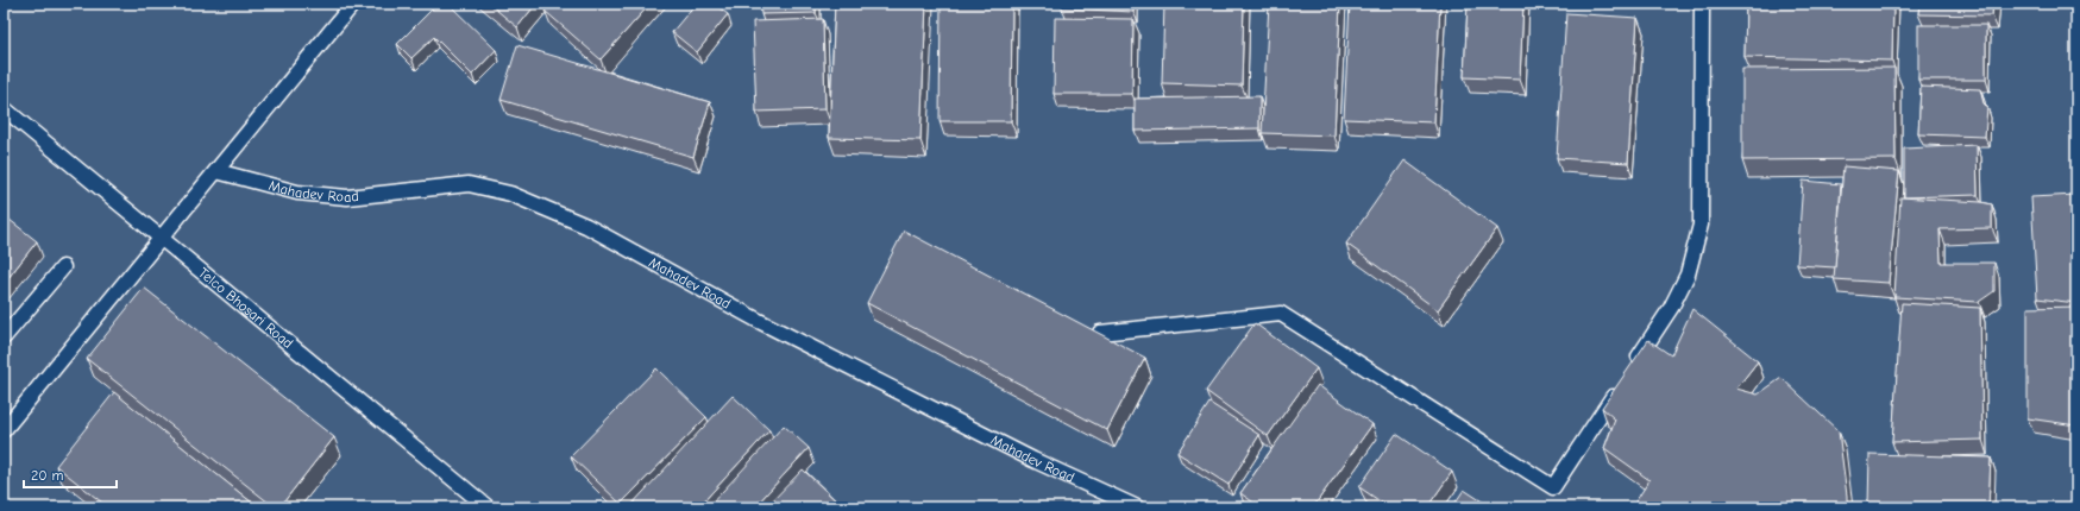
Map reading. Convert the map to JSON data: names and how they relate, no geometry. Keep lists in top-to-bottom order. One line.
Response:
{"streets":{"lane":["Mahadev Road","Telco Bhosari Road"]},"scale_bar":"20 m"}
